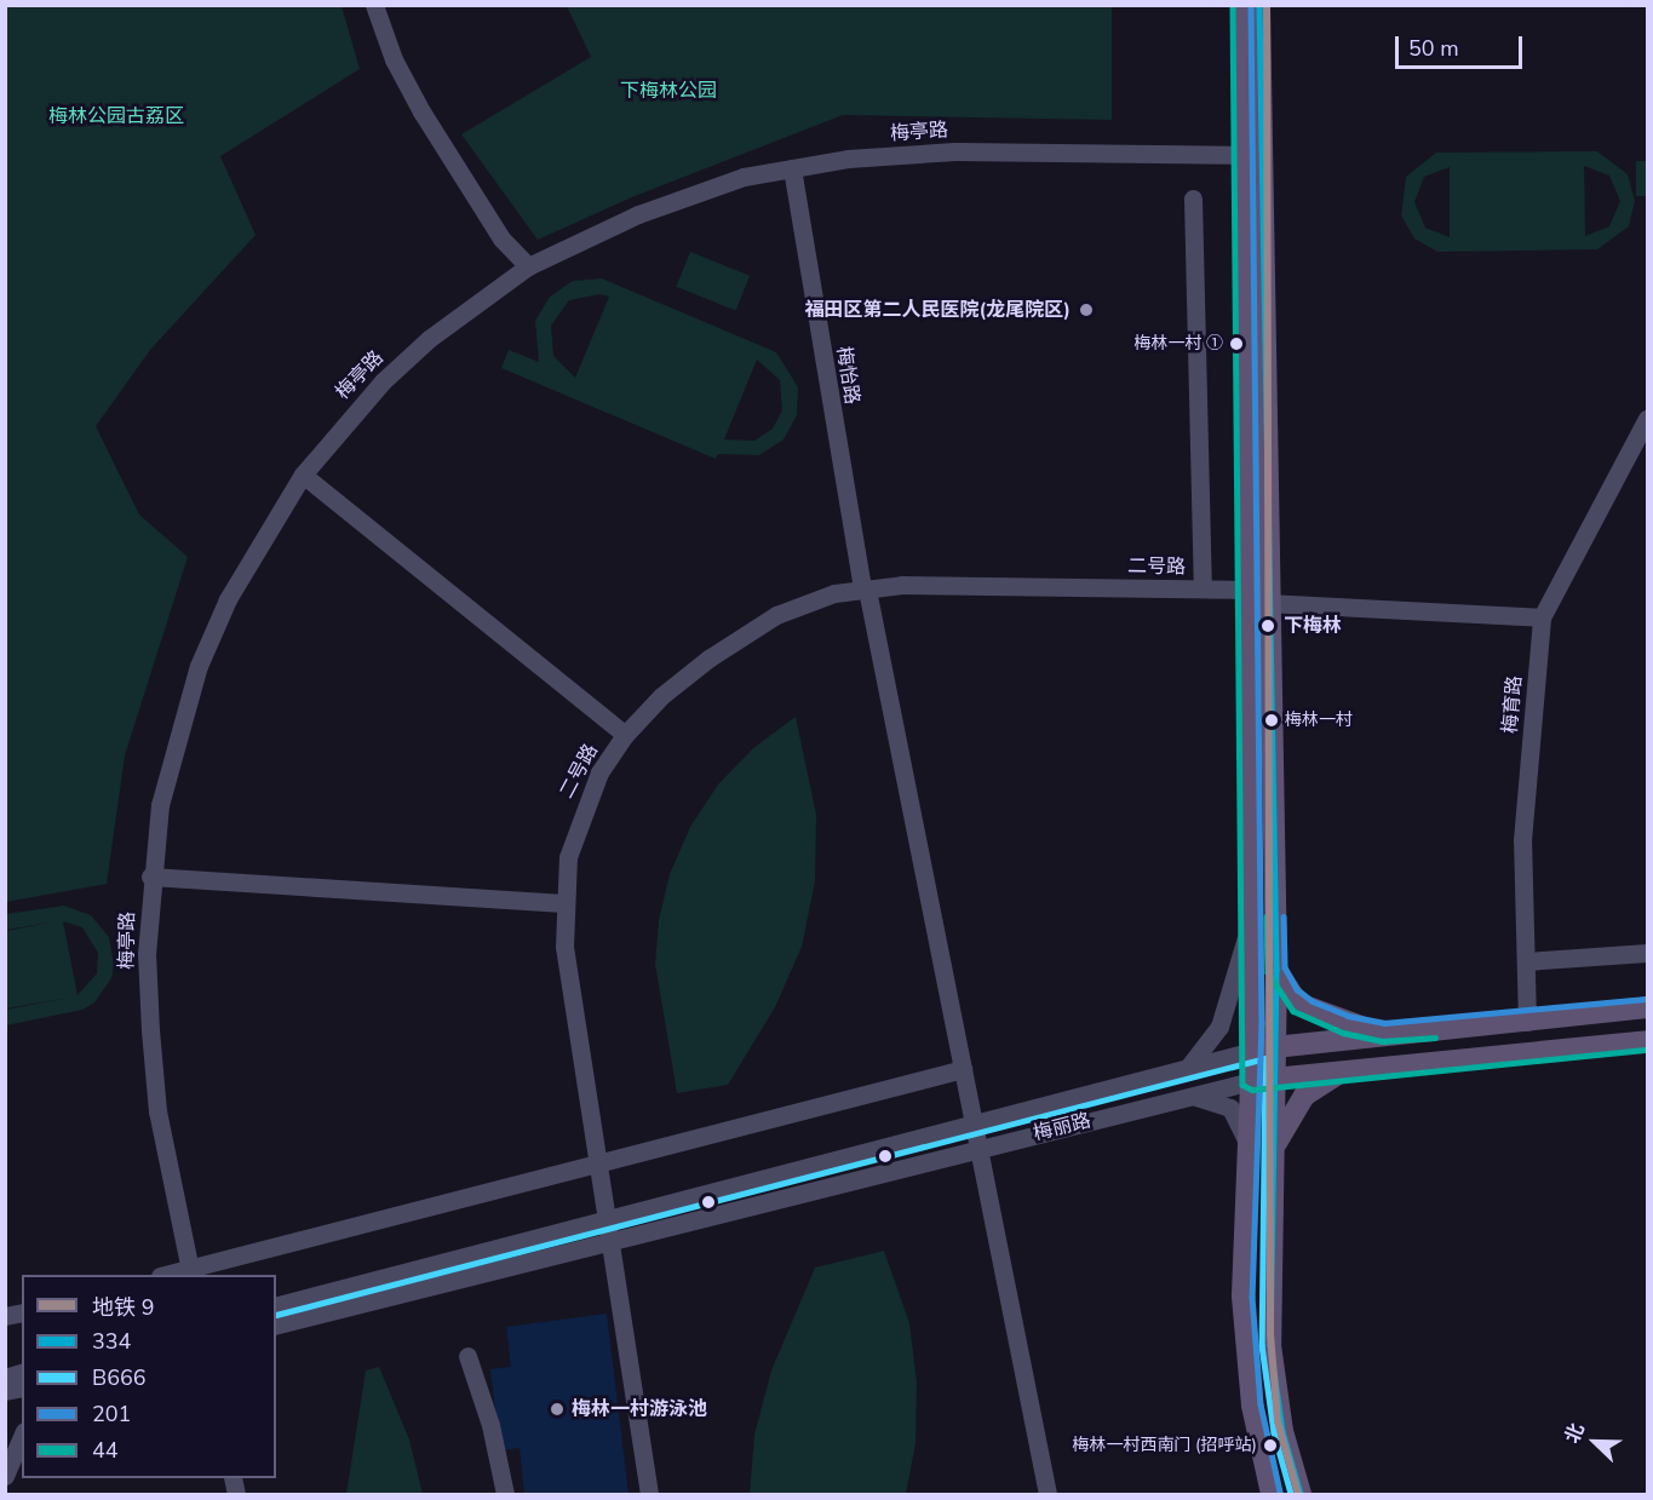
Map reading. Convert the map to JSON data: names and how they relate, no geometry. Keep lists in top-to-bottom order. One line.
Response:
{"streets":{"main road":["梅丽路"],"street":["梅亭路","梅怡路","二号路","梅育路"]},"crossings":[["梅亭路","梅怡路"],["梅怡路","二号路"],["梅怡路","梅丽路"],["二号路","梅育路"],["二号路","梅丽路"],["梅育路","梅丽路"]],"parks":["下梅林公园","梅林公园古荔区"],"places":["福田区第二人民医院(龙尾院区)","梅林一村 ①","下梅林","梅林一村","梅林一村游泳池","梅林一村西南门 (招呼站)"],"lines":["metro line 9","transit line 334","transit line 201","transit line 44","transit line B666"],"legend":["地铁 9","334","B666","201","44"],"scale_bar":"50 m","north":"top left"}
